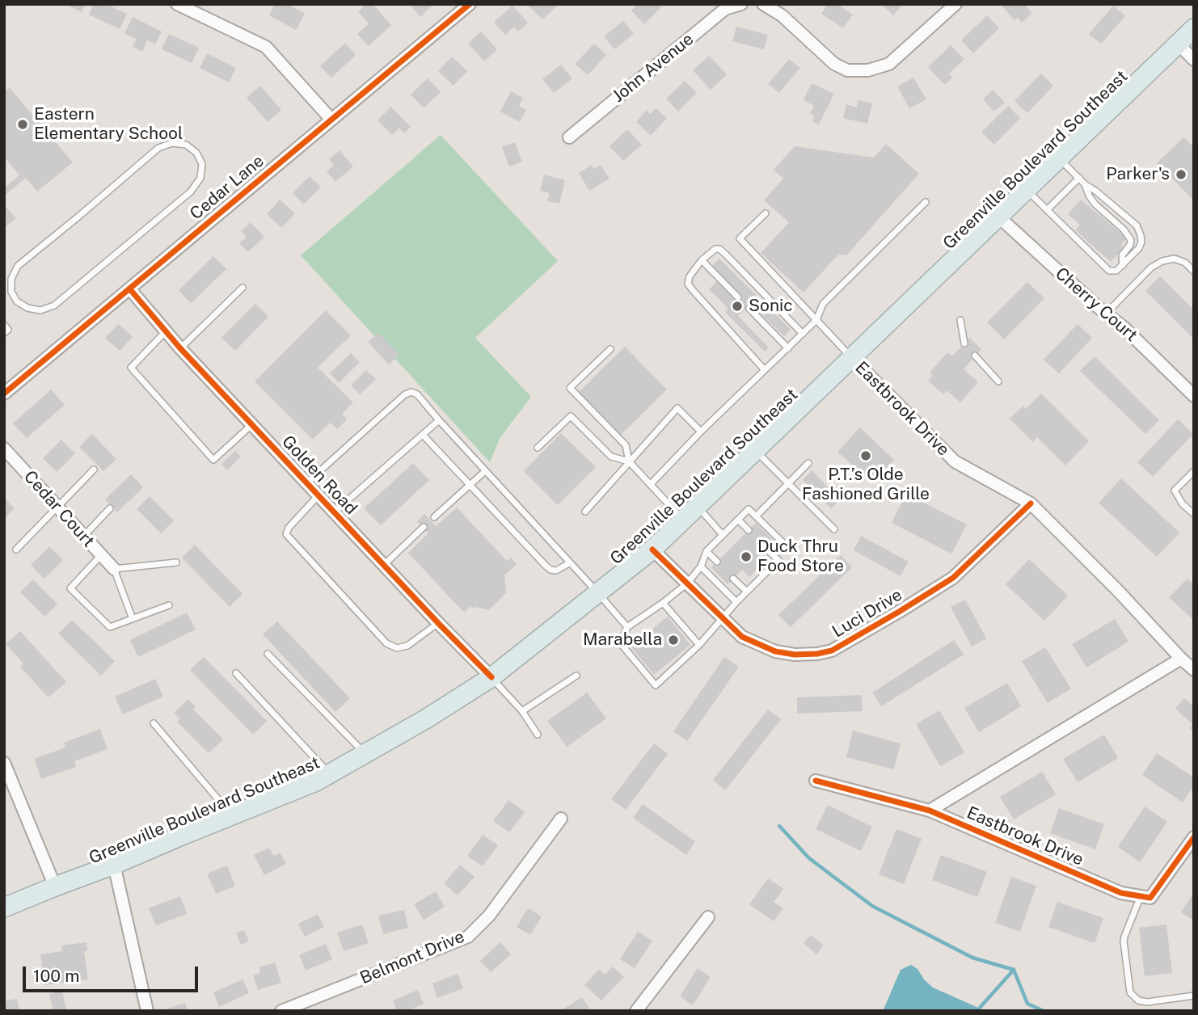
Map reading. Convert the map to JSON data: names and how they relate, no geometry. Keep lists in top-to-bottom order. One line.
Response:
{"streets":{"highway":["Greenville Boulevard Southeast"],"street":["John Avenue","Cedar Lane","Cherry Court","Eastbrook Drive","Golden Road","Cedar Court","Luci Drive","Belmont Drive"]},"crossings":[["Greenville Boulevard Southeast","Cherry Court"],["Greenville Boulevard Southeast","Eastbrook Drive"],["Greenville Boulevard Southeast","Golden Road"],["Greenville Boulevard Southeast","Luci Drive"],["Cedar Lane","Golden Road"],["Eastbrook Drive","Luci Drive"]],"places":["Eastern Elementary School","Parker's","Sonic","P.T.’s Olde Fashioned Grille","Duck Thru Food Store","Marabella"],"scale_bar":"100 m"}
